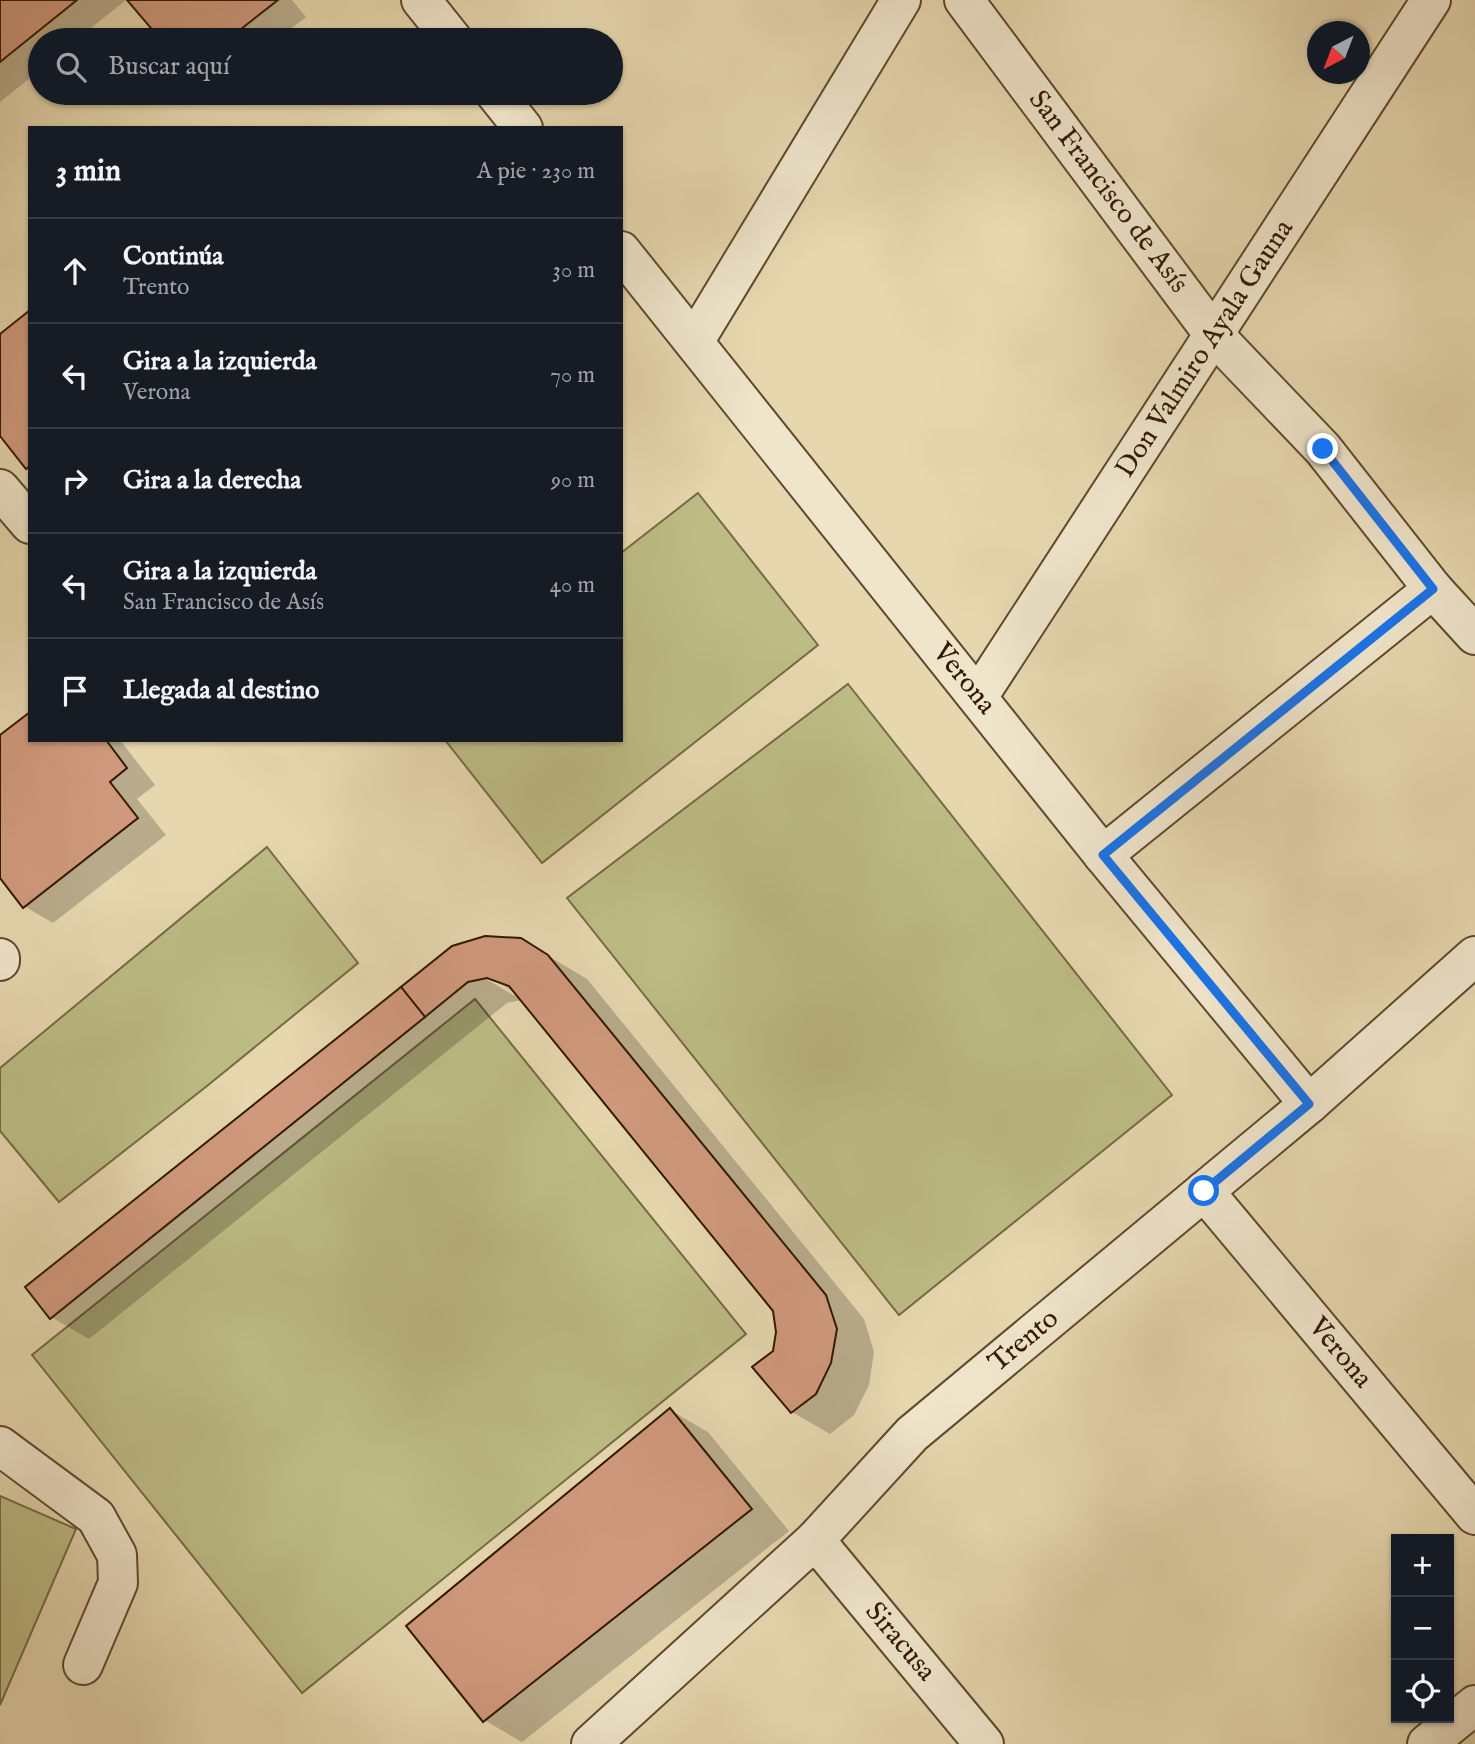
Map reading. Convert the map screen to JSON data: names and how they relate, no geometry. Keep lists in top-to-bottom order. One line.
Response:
{"streets":{"street":["San Francisco de Asís","Don Valmiro Ayala Gauna","Verona","Trento","Siracusa"]},"crossings":[["San Francisco de Asís","Don Valmiro Ayala Gauna"],["Don Valmiro Ayala Gauna","Verona"],["Verona","Trento"],["Trento","Siracusa"]],"north":"bottom left","page":{"search":"Buscar aquí","heading":["3 min","A pie · 230 m"],"list":[["Continúa","Trento","30 m"],["Gira a la izquierda","Verona","70 m"],["Gira a la derecha","90 m"],["Gira a la izquierda","San Francisco de Asís","40 m"],"Llegada al destino"],"map_buttons":["+","−"]}}
